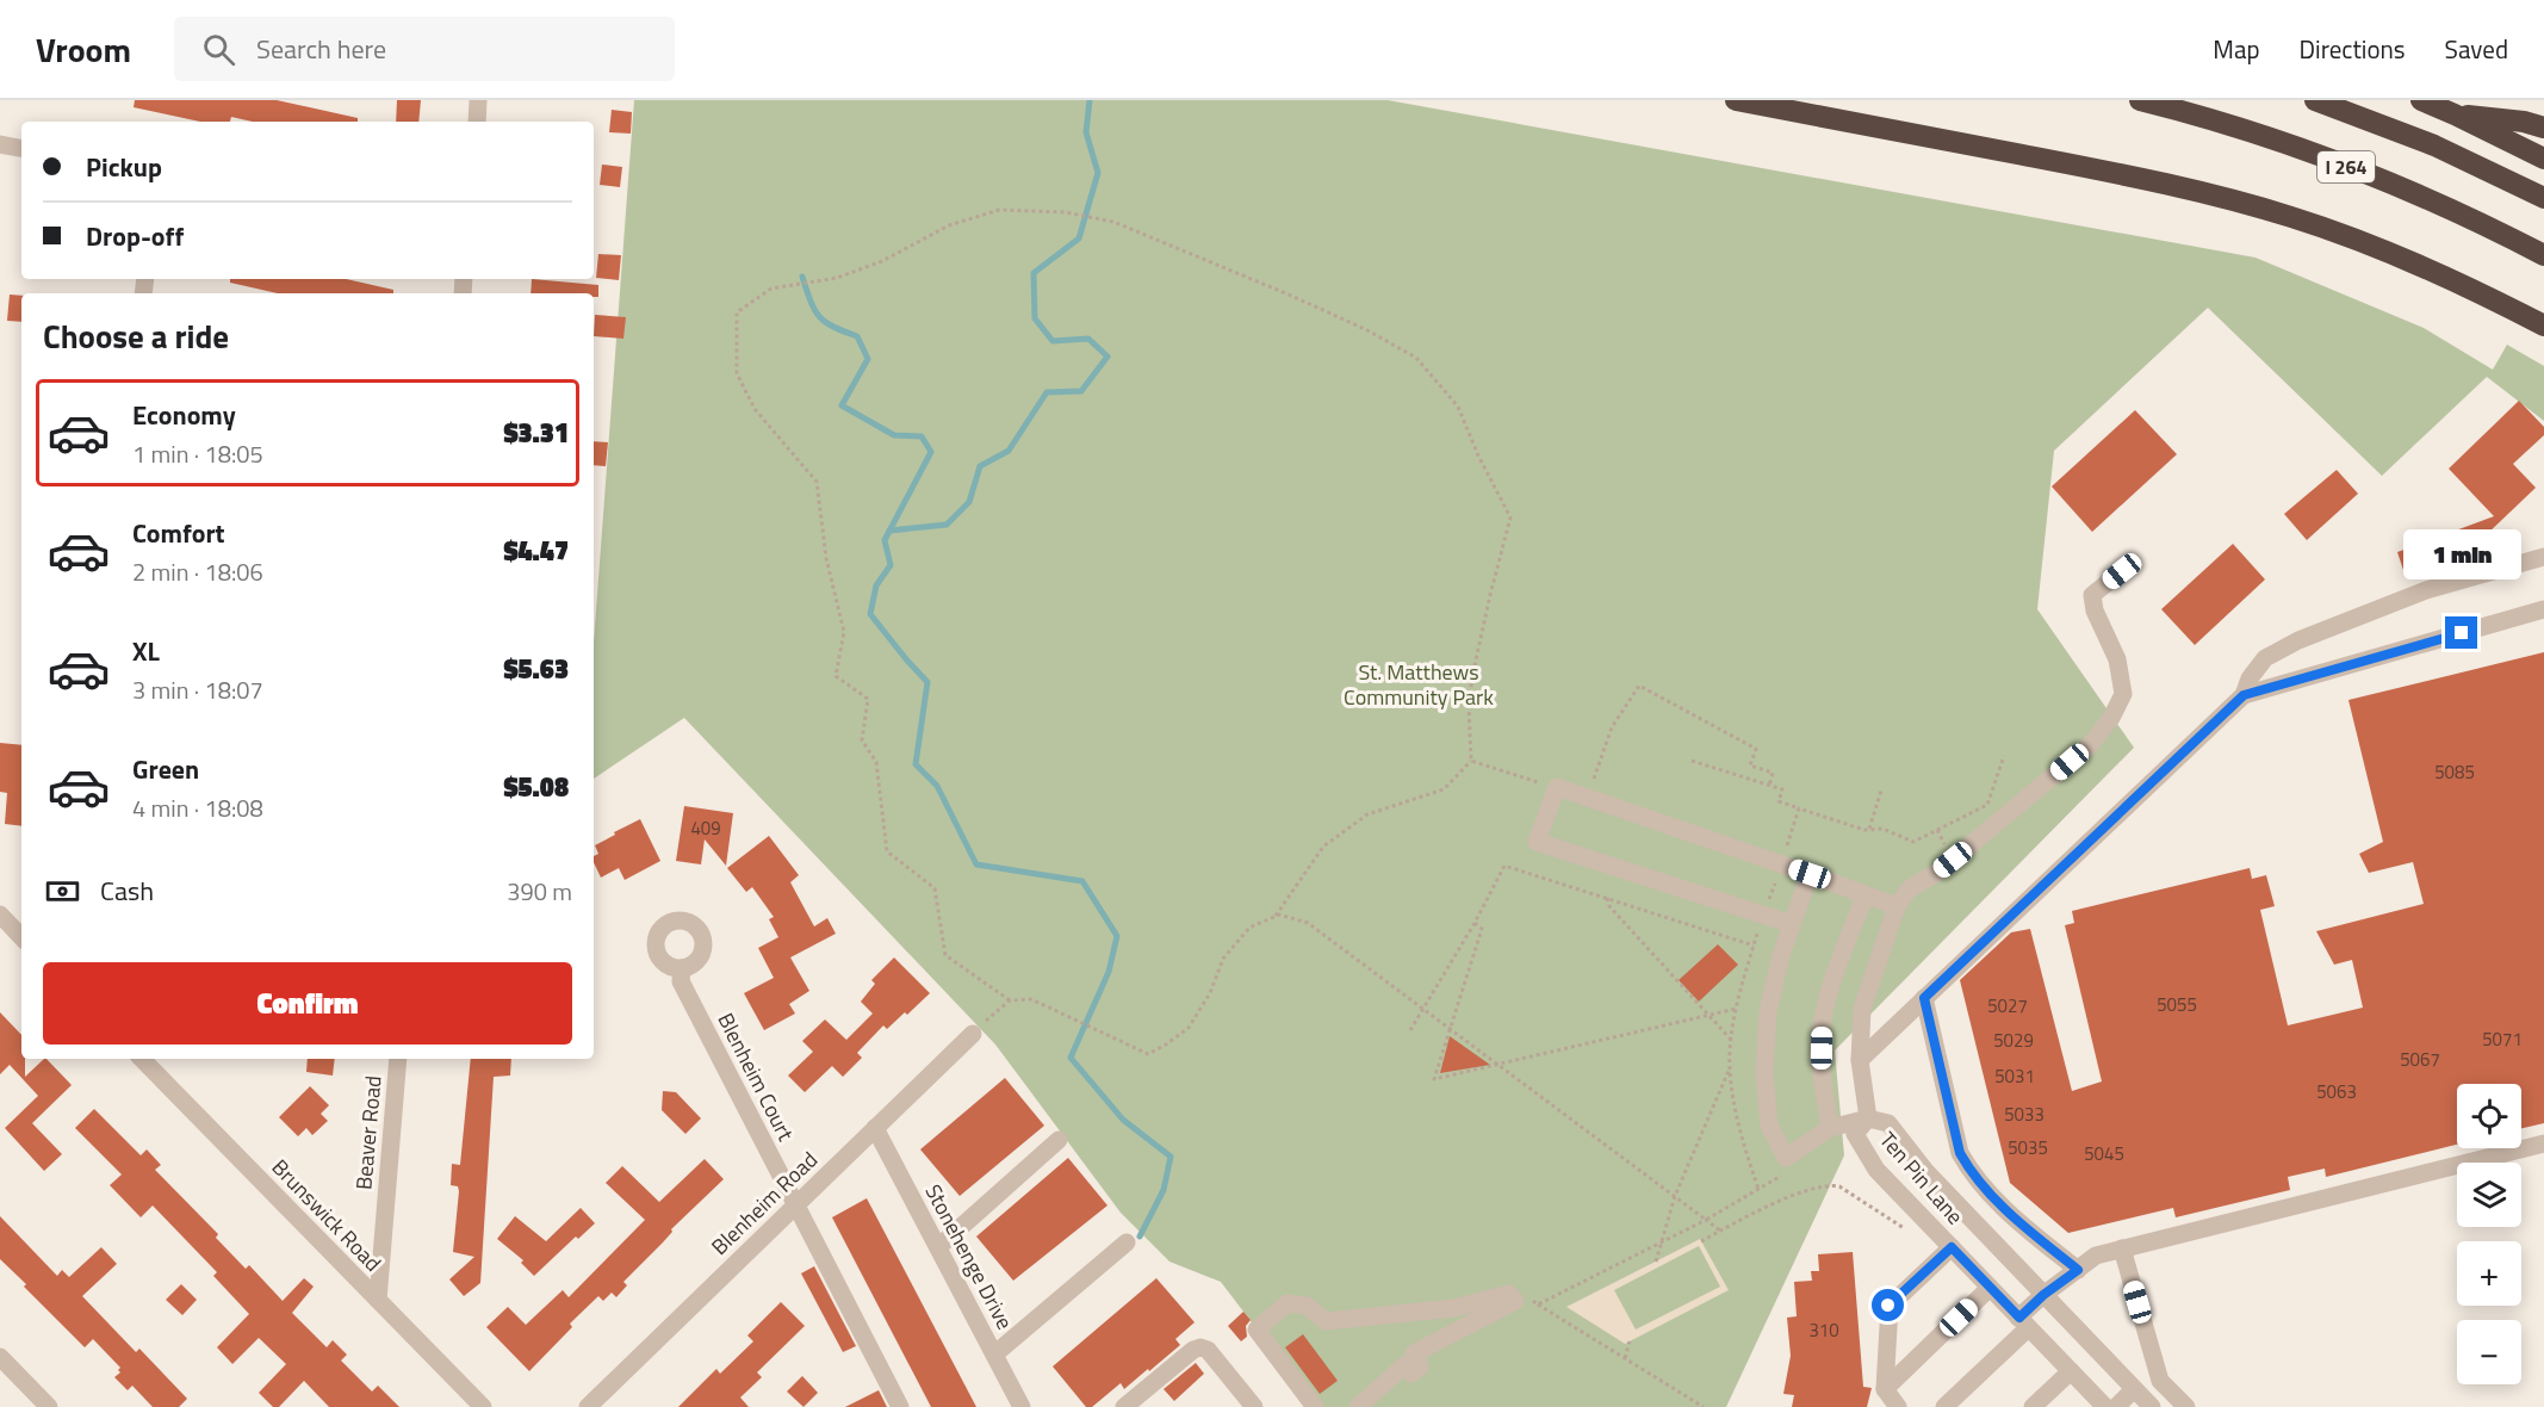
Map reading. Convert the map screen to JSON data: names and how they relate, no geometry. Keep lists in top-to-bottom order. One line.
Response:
{"streets":{"highway":["I 264"],"street":["Blenheim Court","Beaver Road","Ten Pin Lane","Blenheim Road","Brunswick Road","Stonehenge Drive"]},"crossings":[["Blenheim Court","Blenheim Road"],["Beaver Road","Brunswick Road"],["Blenheim Road","Stonehenge Drive"]],"parks":["St. Matthews Community Park"],"house_numbers":["5085","409","5055","5027","5071","5029","5067","5031","5063","5033","5035","5045","310"],"page":{"header":"Vroom","search":"Search here","nav":["Map","Directions","Saved"],"banner":["Pickup","Drop-off"],"heading":"Choose a ride","list":[{"name":"Economy","note":"1 min · 18:05","value":"$3.31"},{"name":"Comfort","note":"2 min · 18:06","value":"$4.47"},{"name":"XL","note":"3 min · 18:07","value":"$5.63"},{"name":"Green","note":"4 min · 18:08","value":"$5.08"}],"bubble":"1 min","pay":["Cash","390 m"],"buttons":"Confirm","map_buttons":["+","−"]}}
